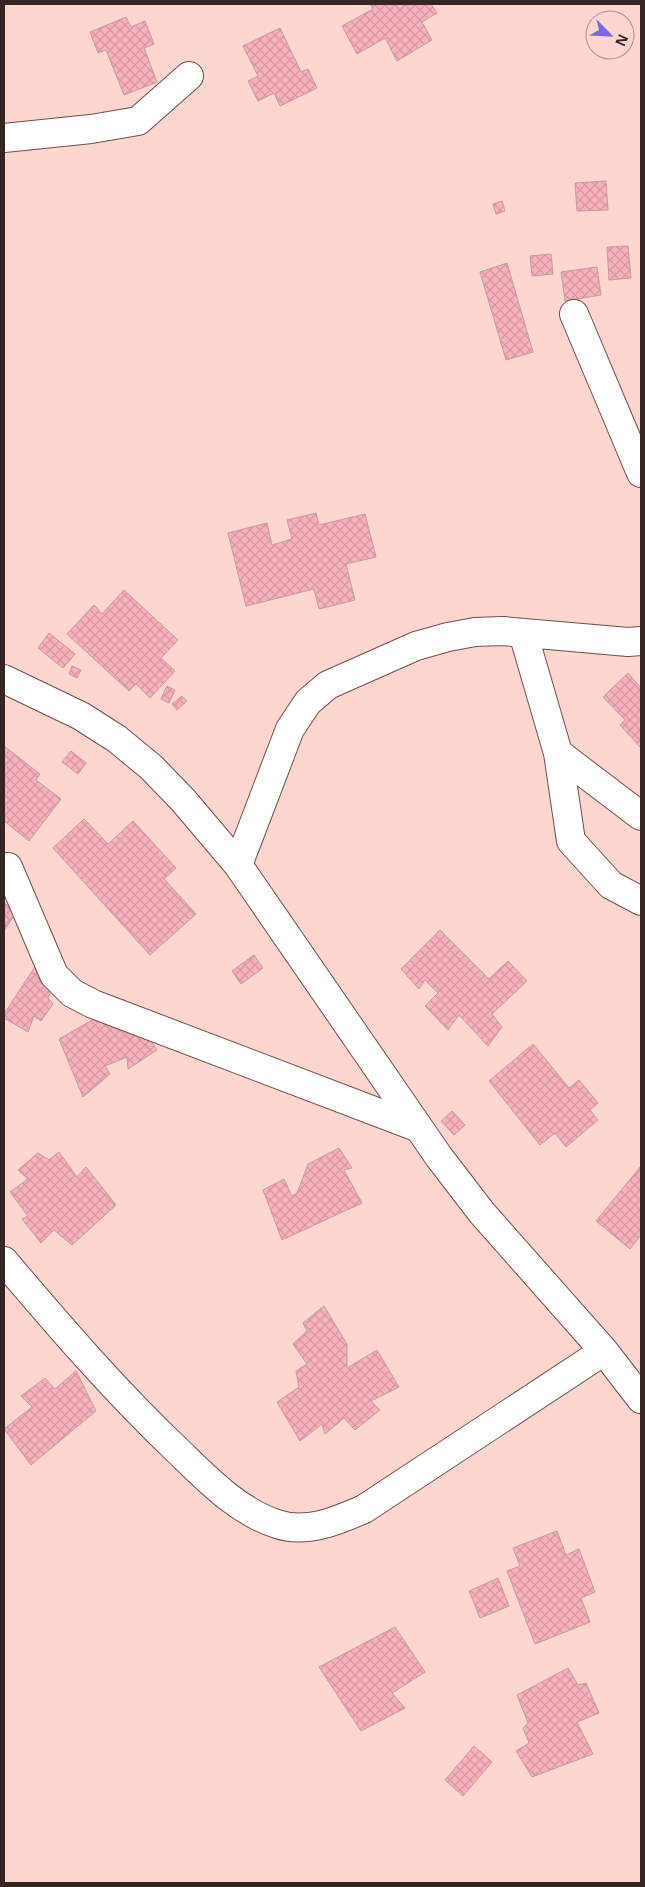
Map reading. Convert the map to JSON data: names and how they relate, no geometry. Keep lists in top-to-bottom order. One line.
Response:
{"north":"bottom right"}
